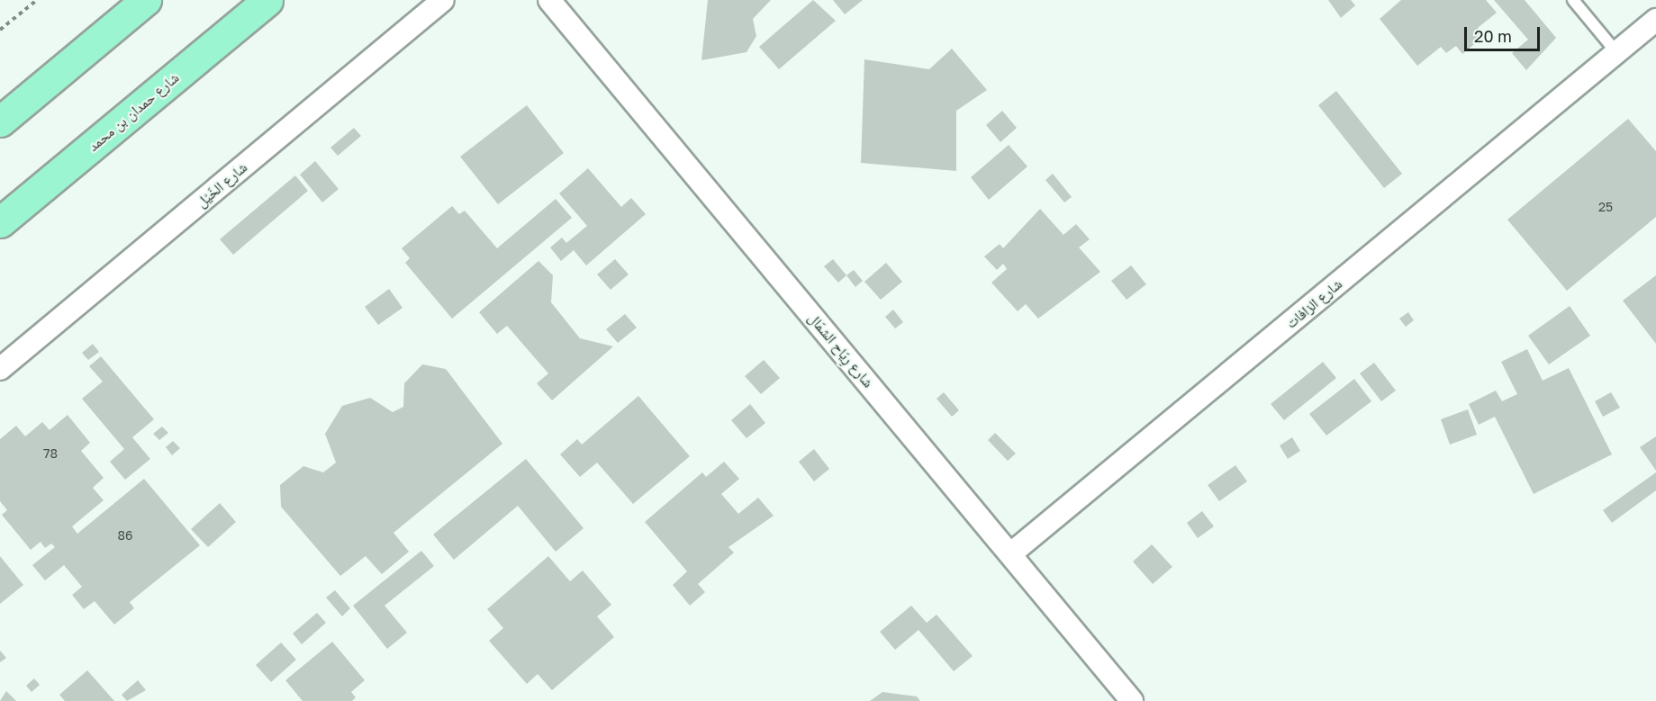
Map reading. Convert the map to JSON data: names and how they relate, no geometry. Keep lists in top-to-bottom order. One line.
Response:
{"streets":{"main road":["شارع حمدان بن محمد"],"street":["شارع الخَيْل","شارع الزافات","شارع رِيَاح الشمَال"]},"crossings":[["شارع الزافات","شارع رِيَاح الشمَال"]],"house_numbers":["25","78","86"],"scale_bar":"20 m"}
